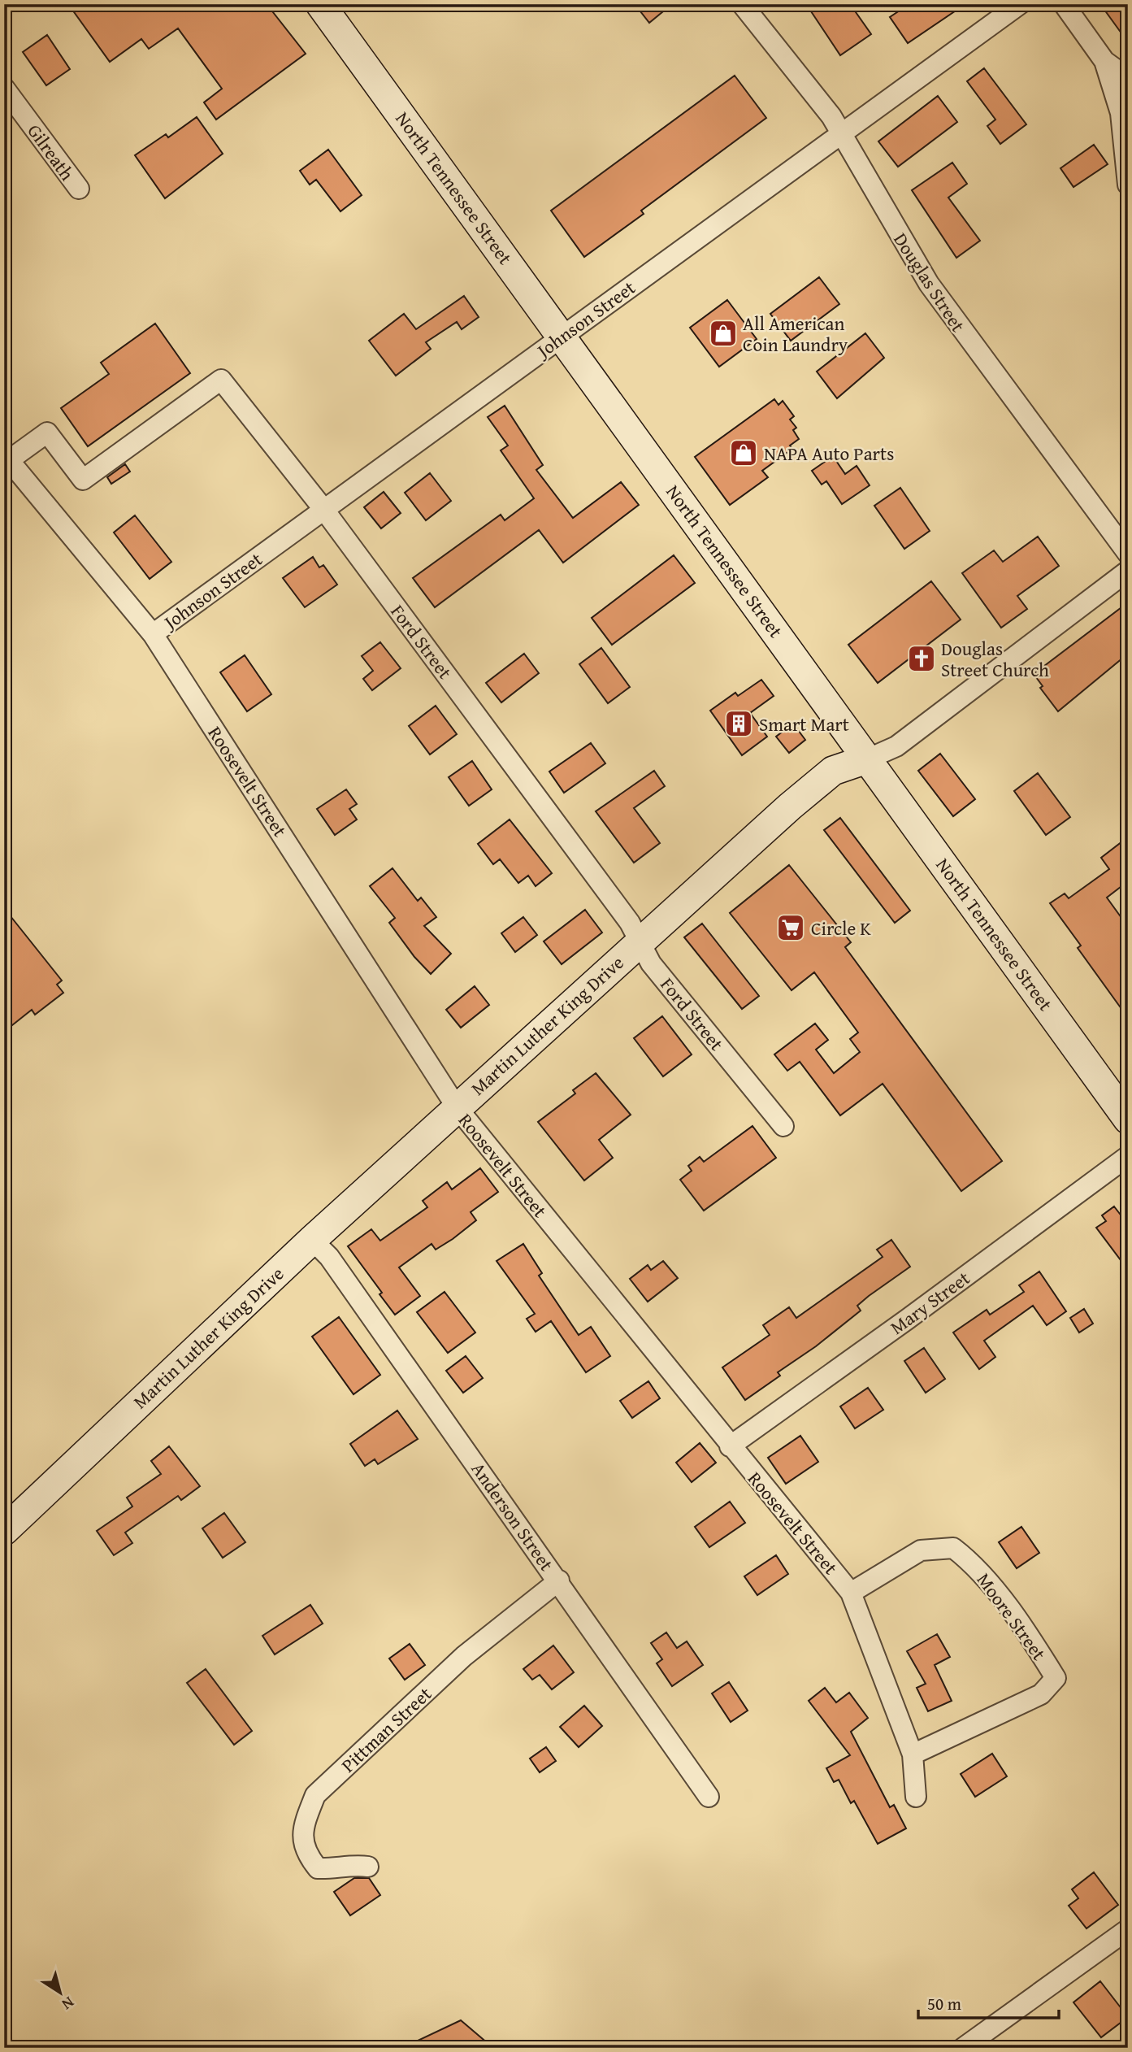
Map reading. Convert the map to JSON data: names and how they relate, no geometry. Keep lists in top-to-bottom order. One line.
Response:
{"streets":{"main road":["North Tennessee Street","Martin Luther King Drive"],"street":["Gilreath","Douglas Street","Johnson Street","Ford Street","Roosevelt Street","Mary Street","Anderson Street","Moore Street","Pittman Street"]},"crossings":[["North Tennessee Street","Johnson Street"],["North Tennessee Street","Martin Luther King Drive"],["Douglas Street","Johnson Street"],["Johnson Street","Ford Street"],["Johnson Street","Roosevelt Street"],["Ford Street","Roosevelt Street"],["Ford Street","Martin Luther King Drive"],["Roosevelt Street","Martin Luther King Drive"],["Roosevelt Street","Mary Street"],["Roosevelt Street","Moore Street"],["Martin Luther King Drive","Anderson Street"],["Anderson Street","Pittman Street"]],"places":{"shop":["All American Coin Laundry","NAPA Auto Parts"],"church":["Douglas Street Church"],"building":["Smart Mart"],"supermarket":["Circle K"]},"scale_bar":"50 m","north":"bottom right"}
